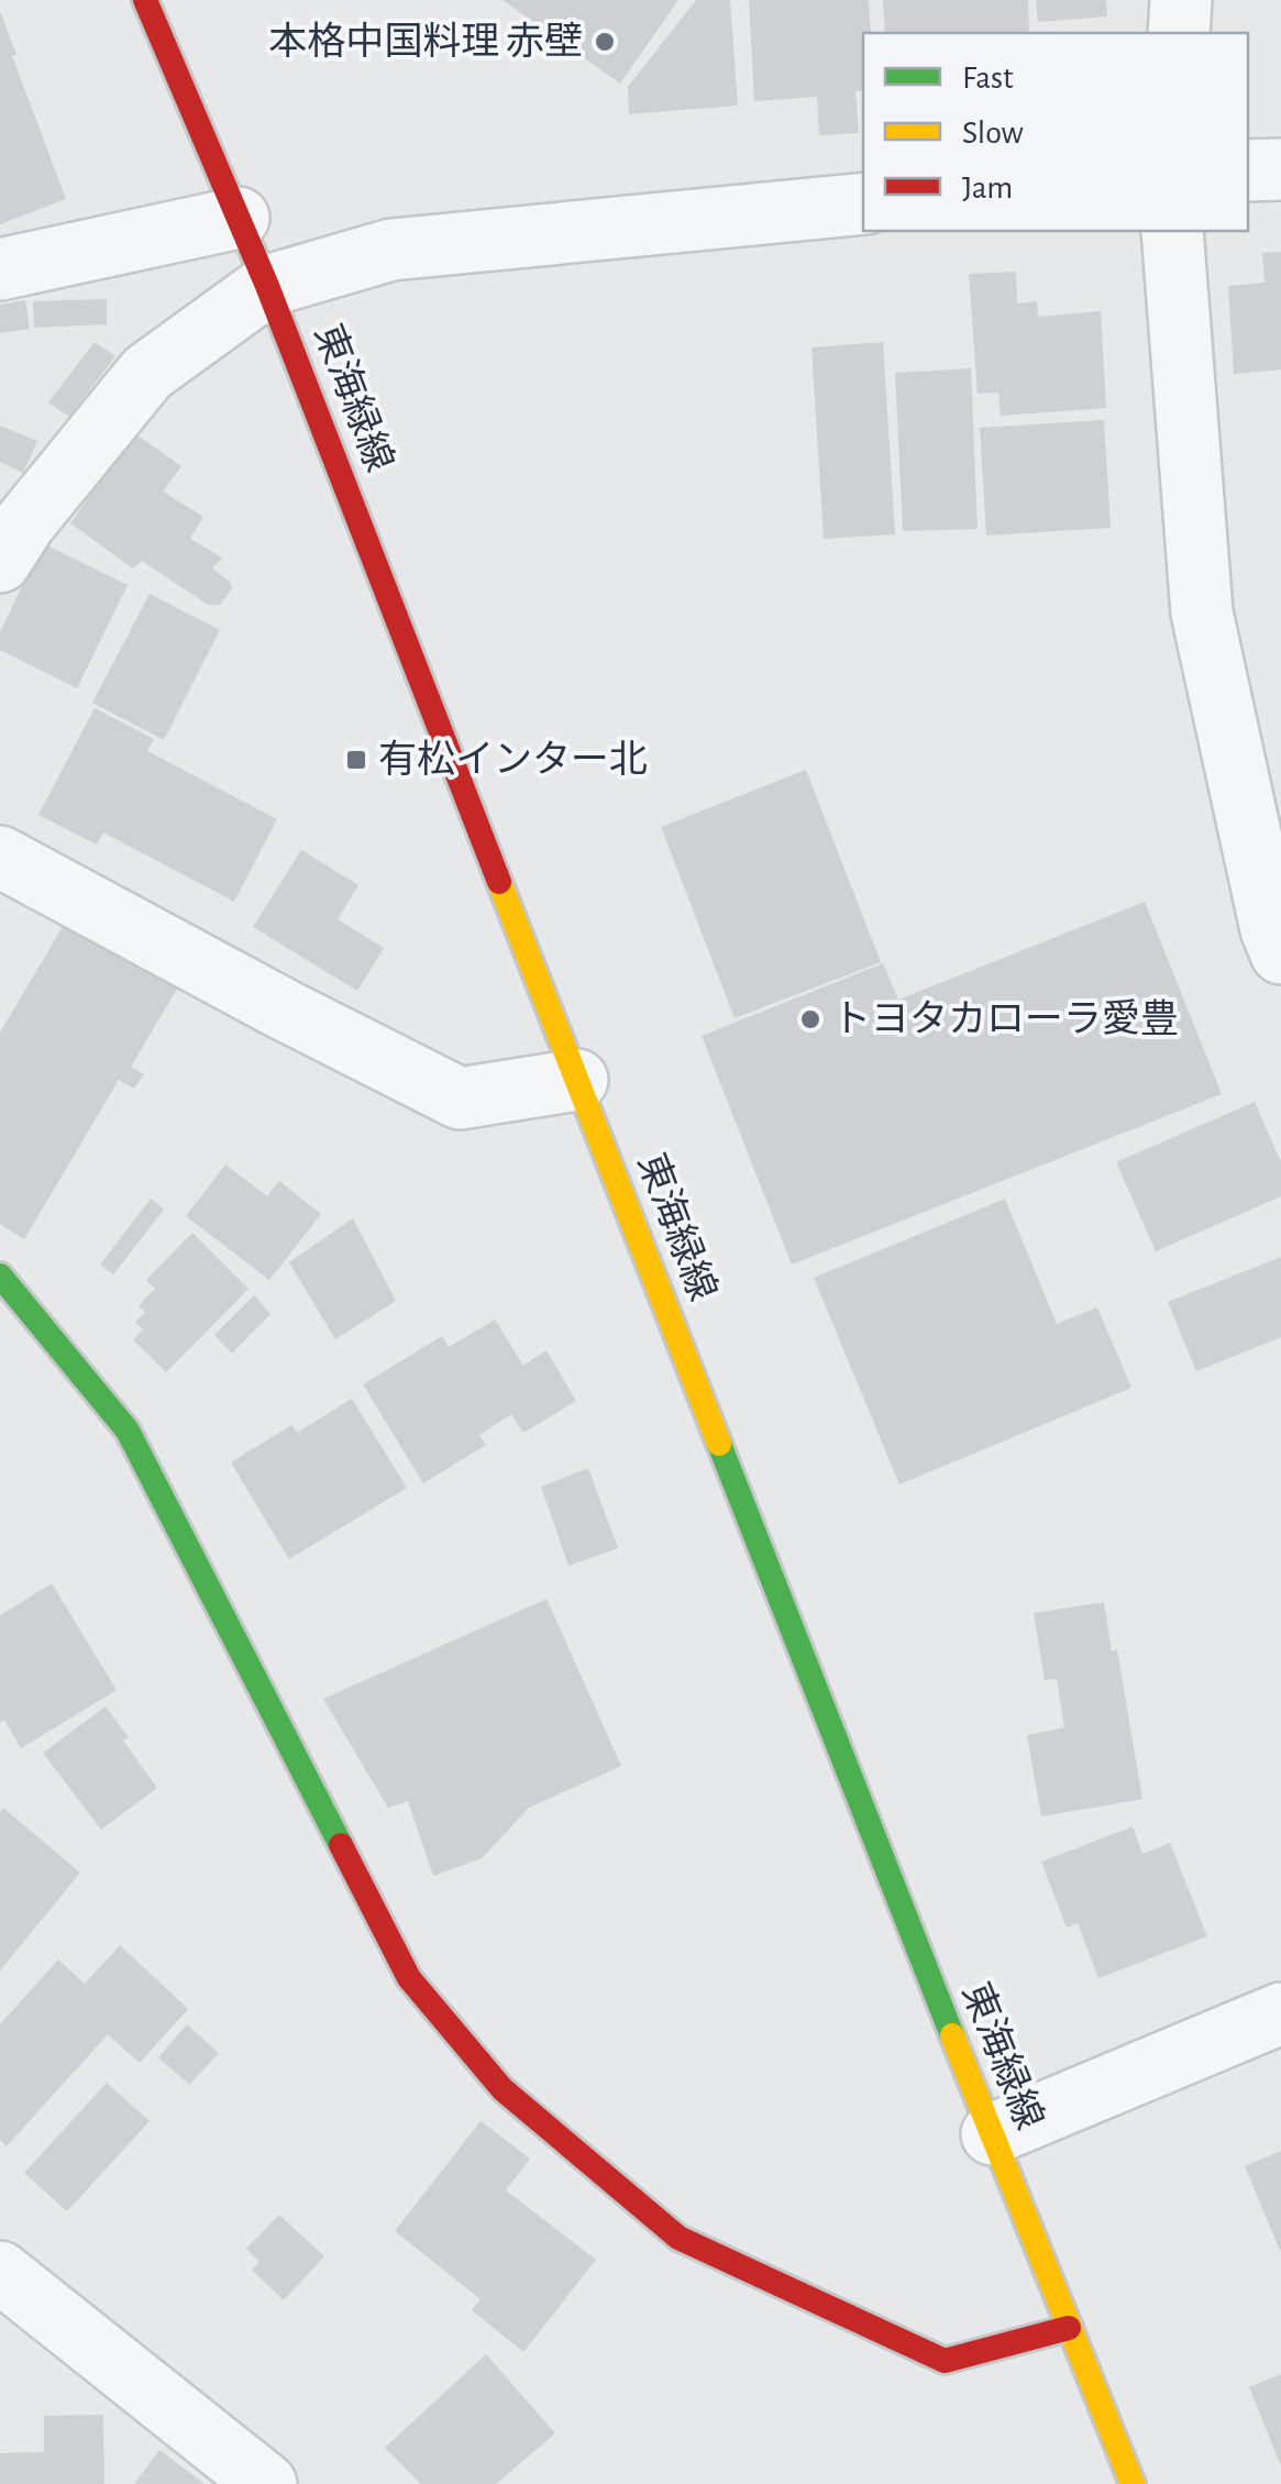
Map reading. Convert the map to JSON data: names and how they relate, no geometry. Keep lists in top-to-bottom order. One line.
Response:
{"streets":{"main road":["東海緑線"]},"places":{"other":["本格中国料理 赤壁","トヨタカローラ愛豊"],"transit":["有松インター北"]},"legend":["Fast","Slow","Jam"]}
